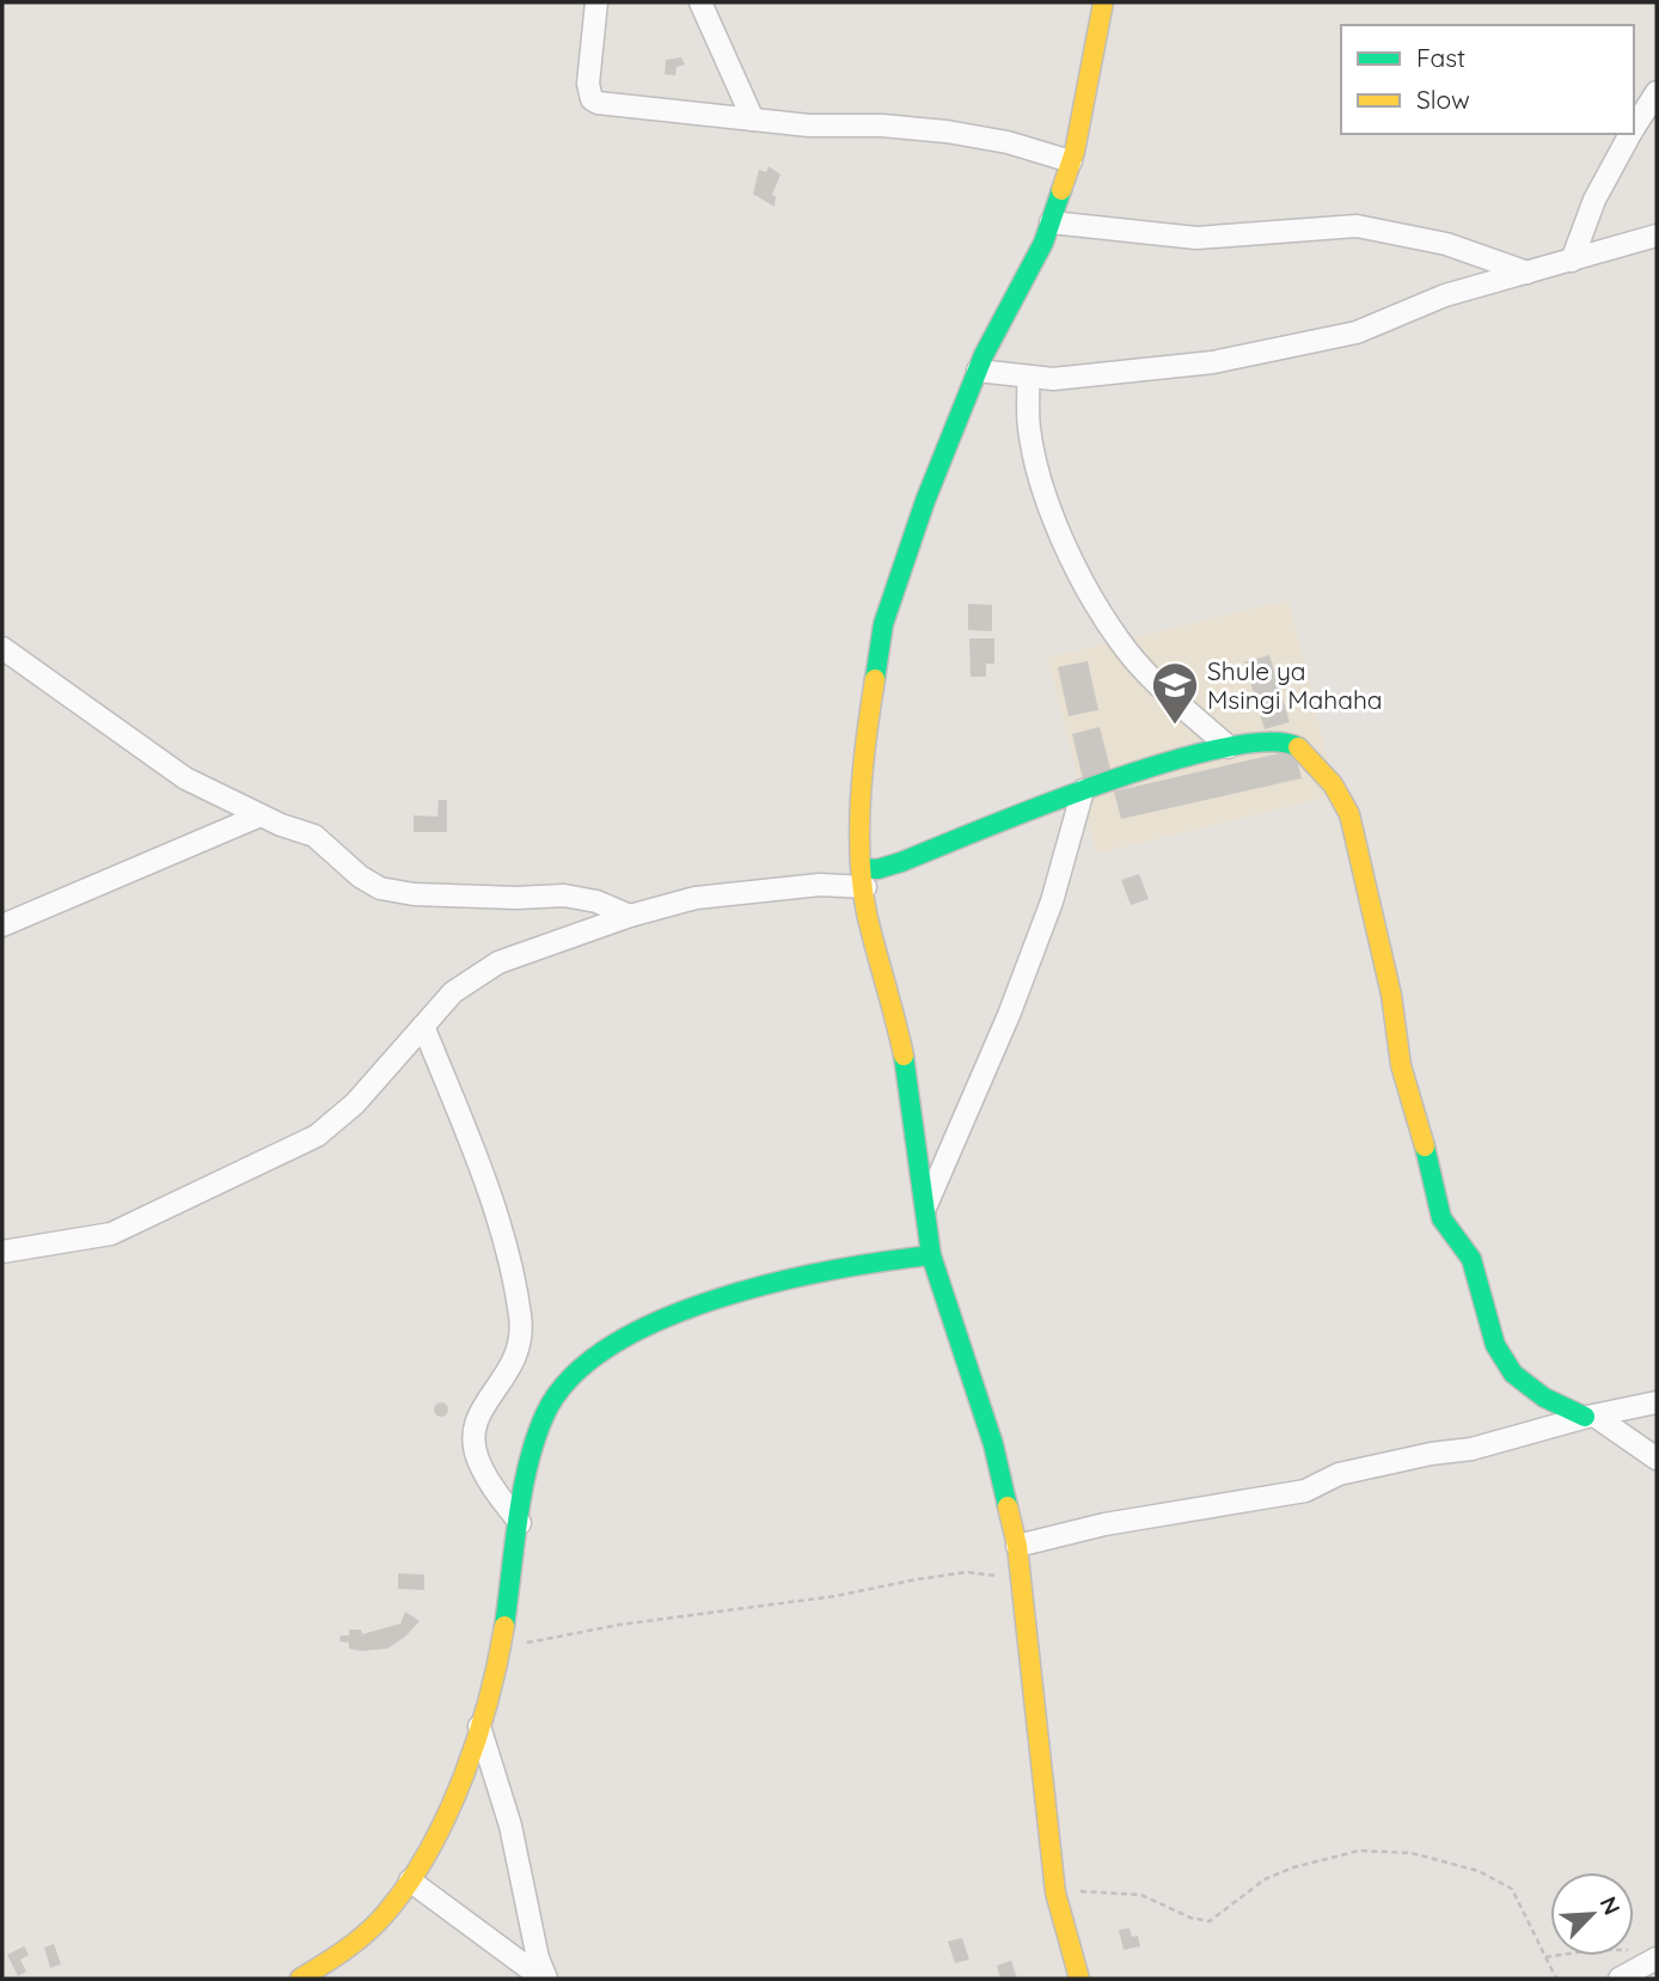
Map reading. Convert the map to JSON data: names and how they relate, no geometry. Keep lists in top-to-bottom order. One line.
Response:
{"places":{"school or university":["Shule ya Msingi Mahaha"]},"legend":["Fast","Slow"],"north":"top right"}
